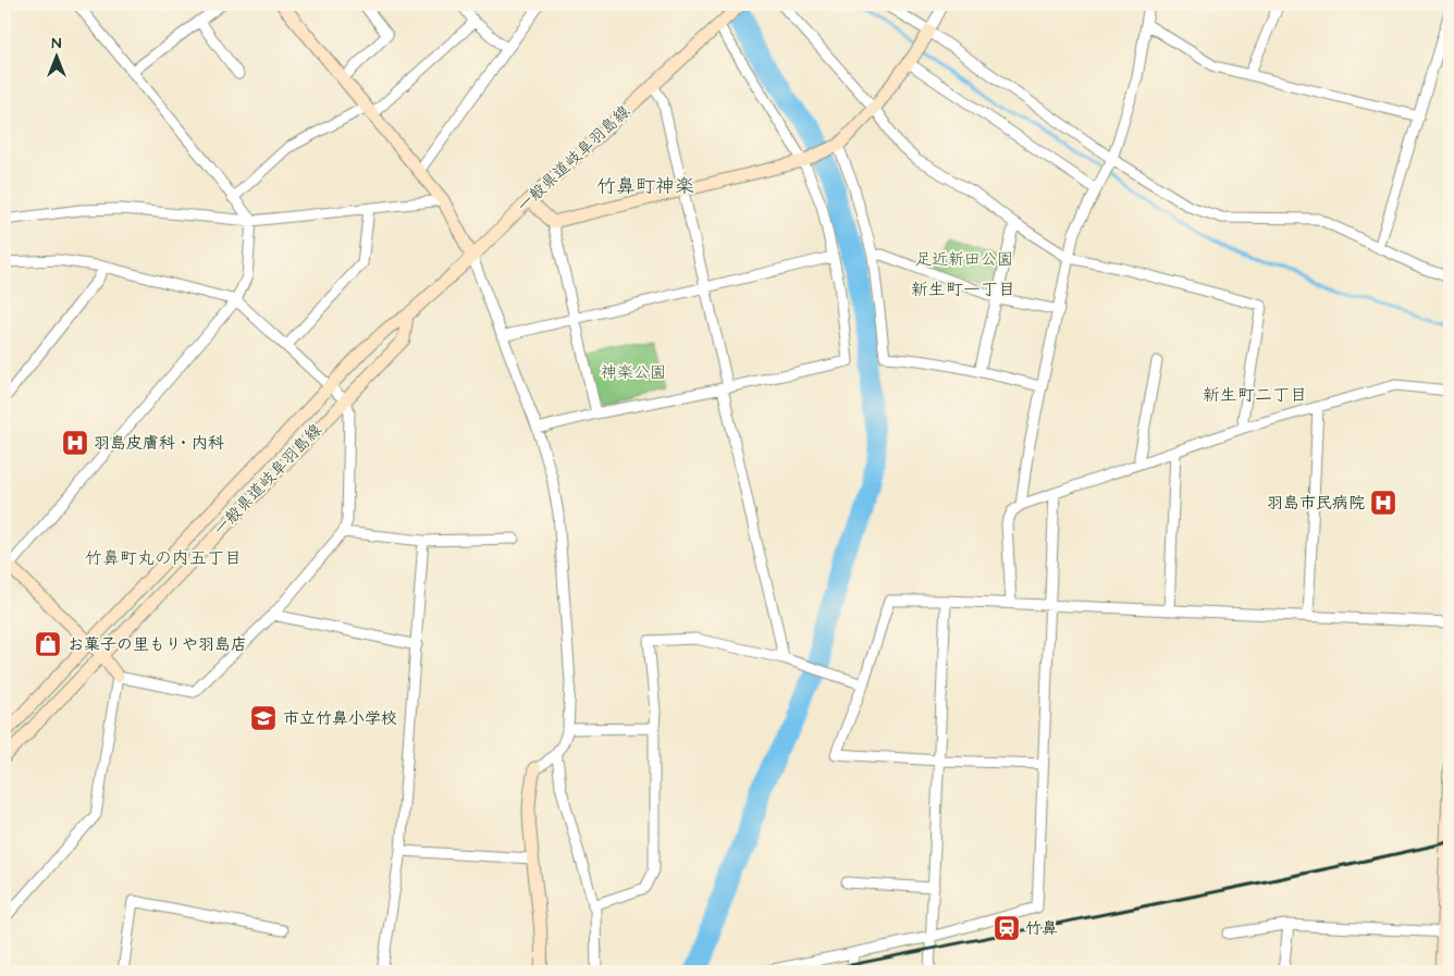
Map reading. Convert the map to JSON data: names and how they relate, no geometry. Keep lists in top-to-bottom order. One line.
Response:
{"streets":{"main road":["一般県道岐阜羽島線"]},"districts":["竹鼻町神楽","新生町一丁目","新生町二丁目","竹鼻町丸の内五丁目"],"parks":["足近新田公園","神楽公園"],"places":{"hospital":["羽島皮膚科・内科","羽島市民病院"],"shop":["お菓子の里もりや羽島店"],"school or university":["市立竹鼻小学校"],"station":["竹鼻"]},"north":"top"}
